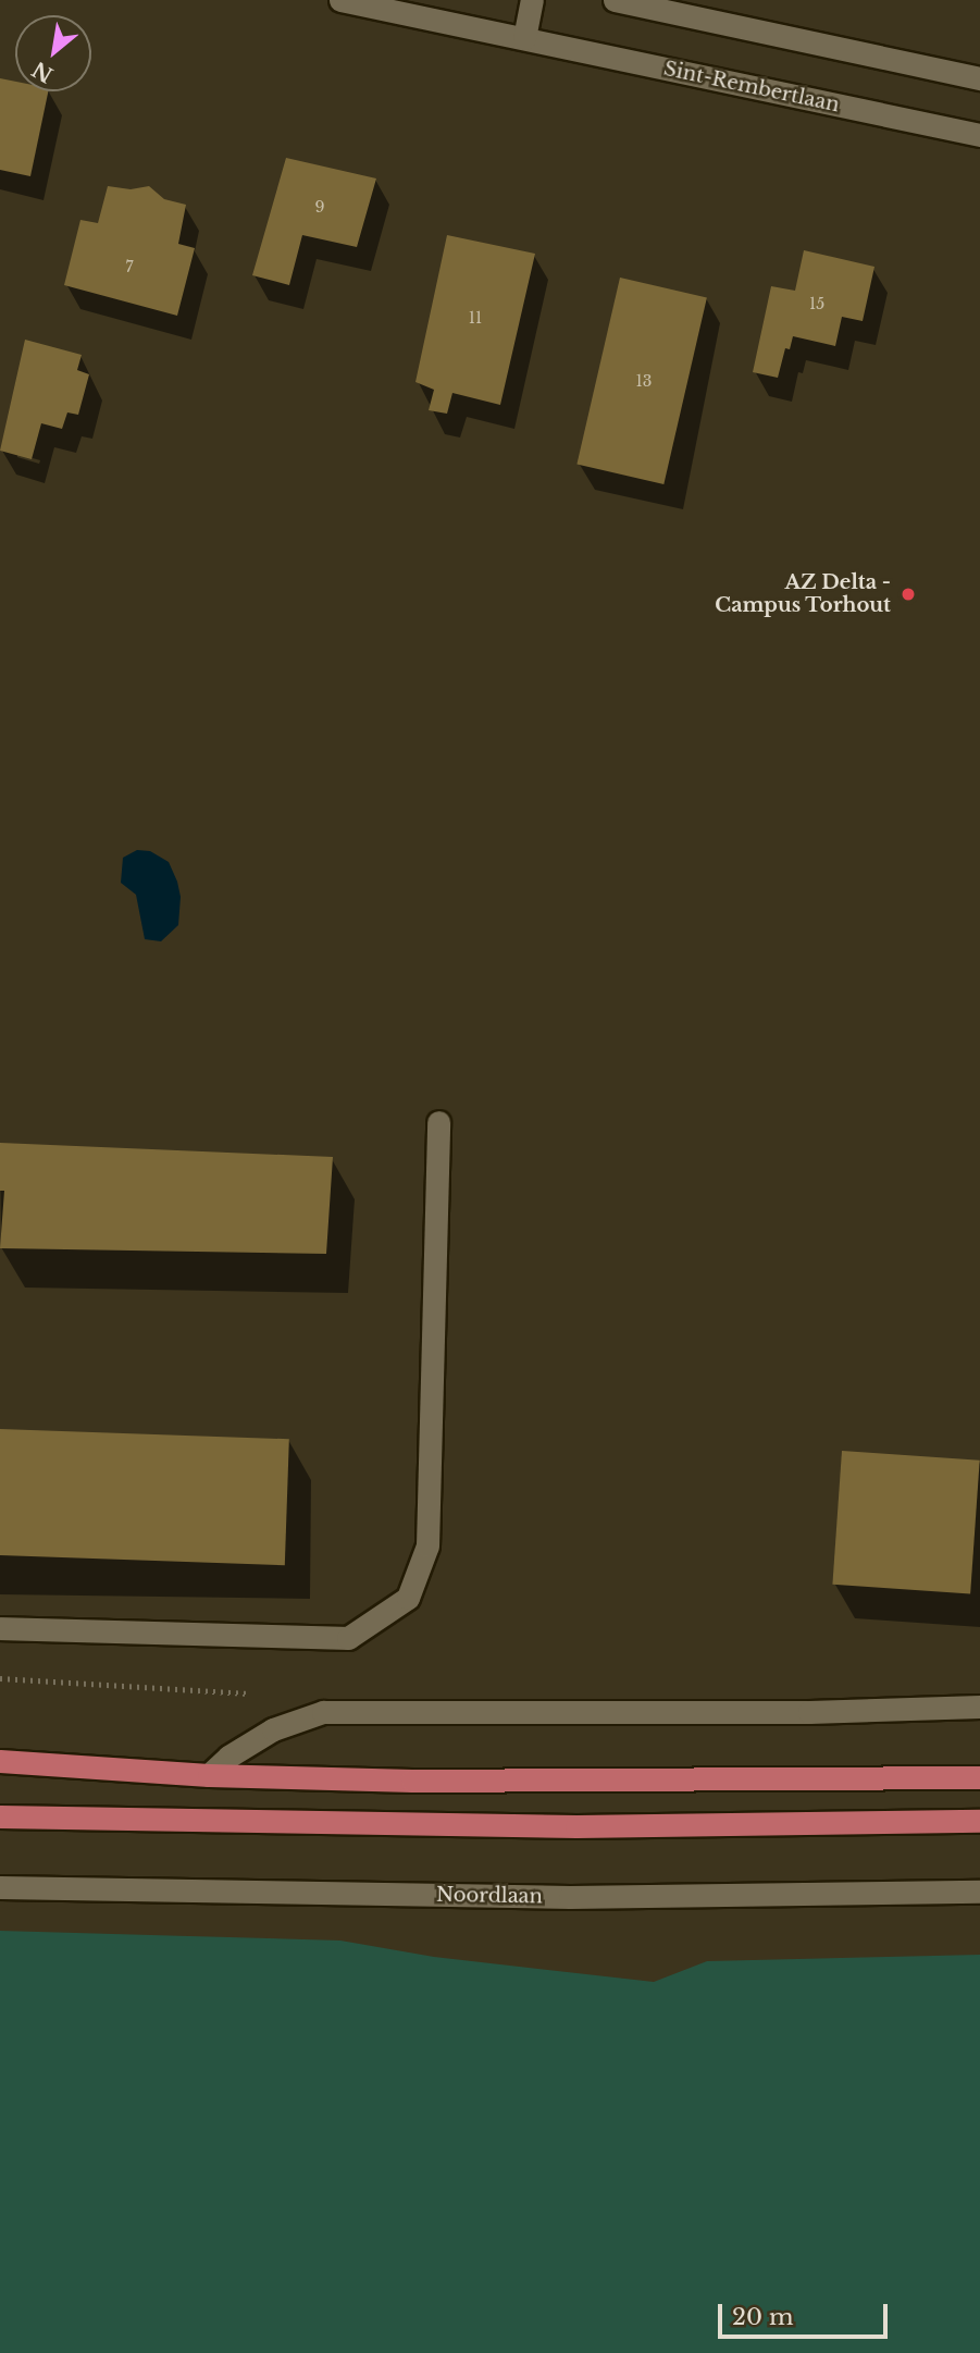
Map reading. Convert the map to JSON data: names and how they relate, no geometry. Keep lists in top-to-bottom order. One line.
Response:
{"streets":{"street":["Sint-Rembertlaan","Noordlaan"]},"places":["AZ Delta - Campus Torhout"],"house_numbers":["9","7","15","11","13"],"scale_bar":"20 m","north":"bottom left"}
